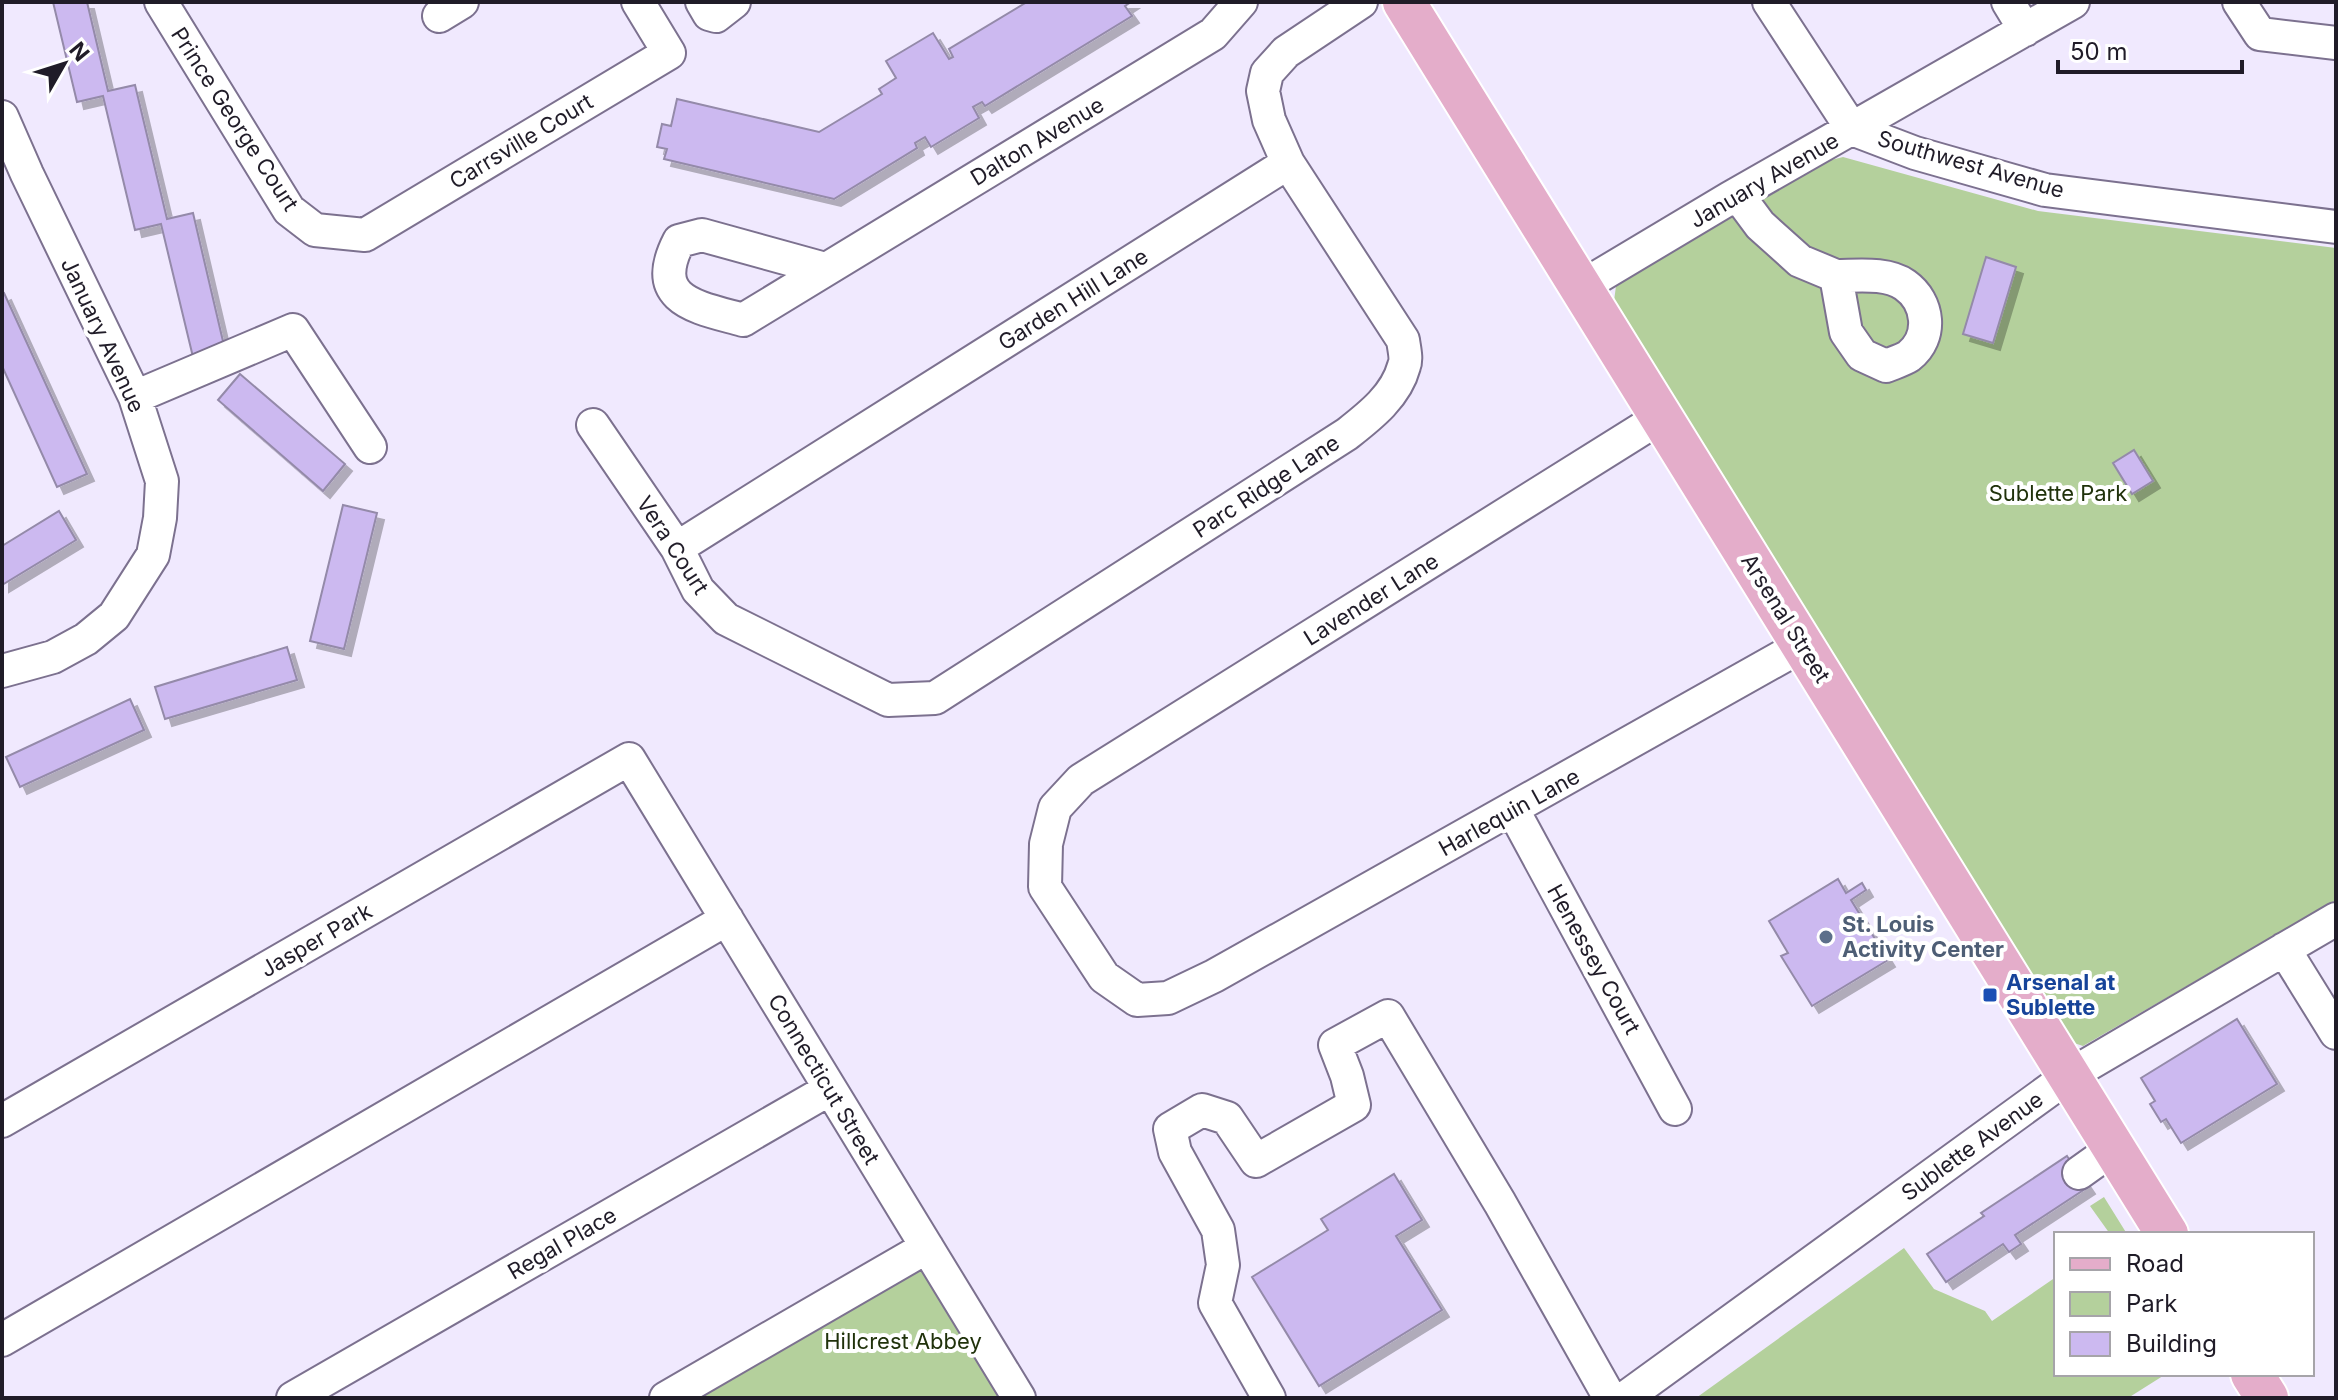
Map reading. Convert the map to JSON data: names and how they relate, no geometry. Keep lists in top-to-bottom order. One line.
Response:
{"streets":{"main road":["Arsenal Street"],"street":["Prince George Court","Carrsville Court","Dalton Avenue","Southwest Avenue","January Avenue","Garden Hill Lane","Parc Ridge Lane","Vera Court","Lavender Lane","Harlequin Lane","Jasper Park","Henessey Court","Connecticut Street","Sublette Avenue","Regal Place"]},"crossings":[["Prince George Court","Carrsville Court"],["Southwest Avenue","January Avenue"],["January Avenue","Arsenal Street"],["Garden Hill Lane","Parc Ridge Lane"],["Garden Hill Lane","Vera Court"],["Parc Ridge Lane","Vera Court"],["Lavender Lane","Arsenal Street"],["Lavender Lane","Harlequin Lane"],["Arsenal Street","Harlequin Lane"],["Arsenal Street","Sublette Avenue"],["Harlequin Lane","Henessey Court"],["Jasper Park","Connecticut Street"],["Connecticut Street","Regal Place"]],"parks":["Sublette Park","Hillcrest Abbey"],"places":{"other":["St. Louis Activity Center"],"transit":["Arsenal at Sublette"]},"legend":["Road","Park","Building"],"scale_bar":"50 m","north":"top right"}
